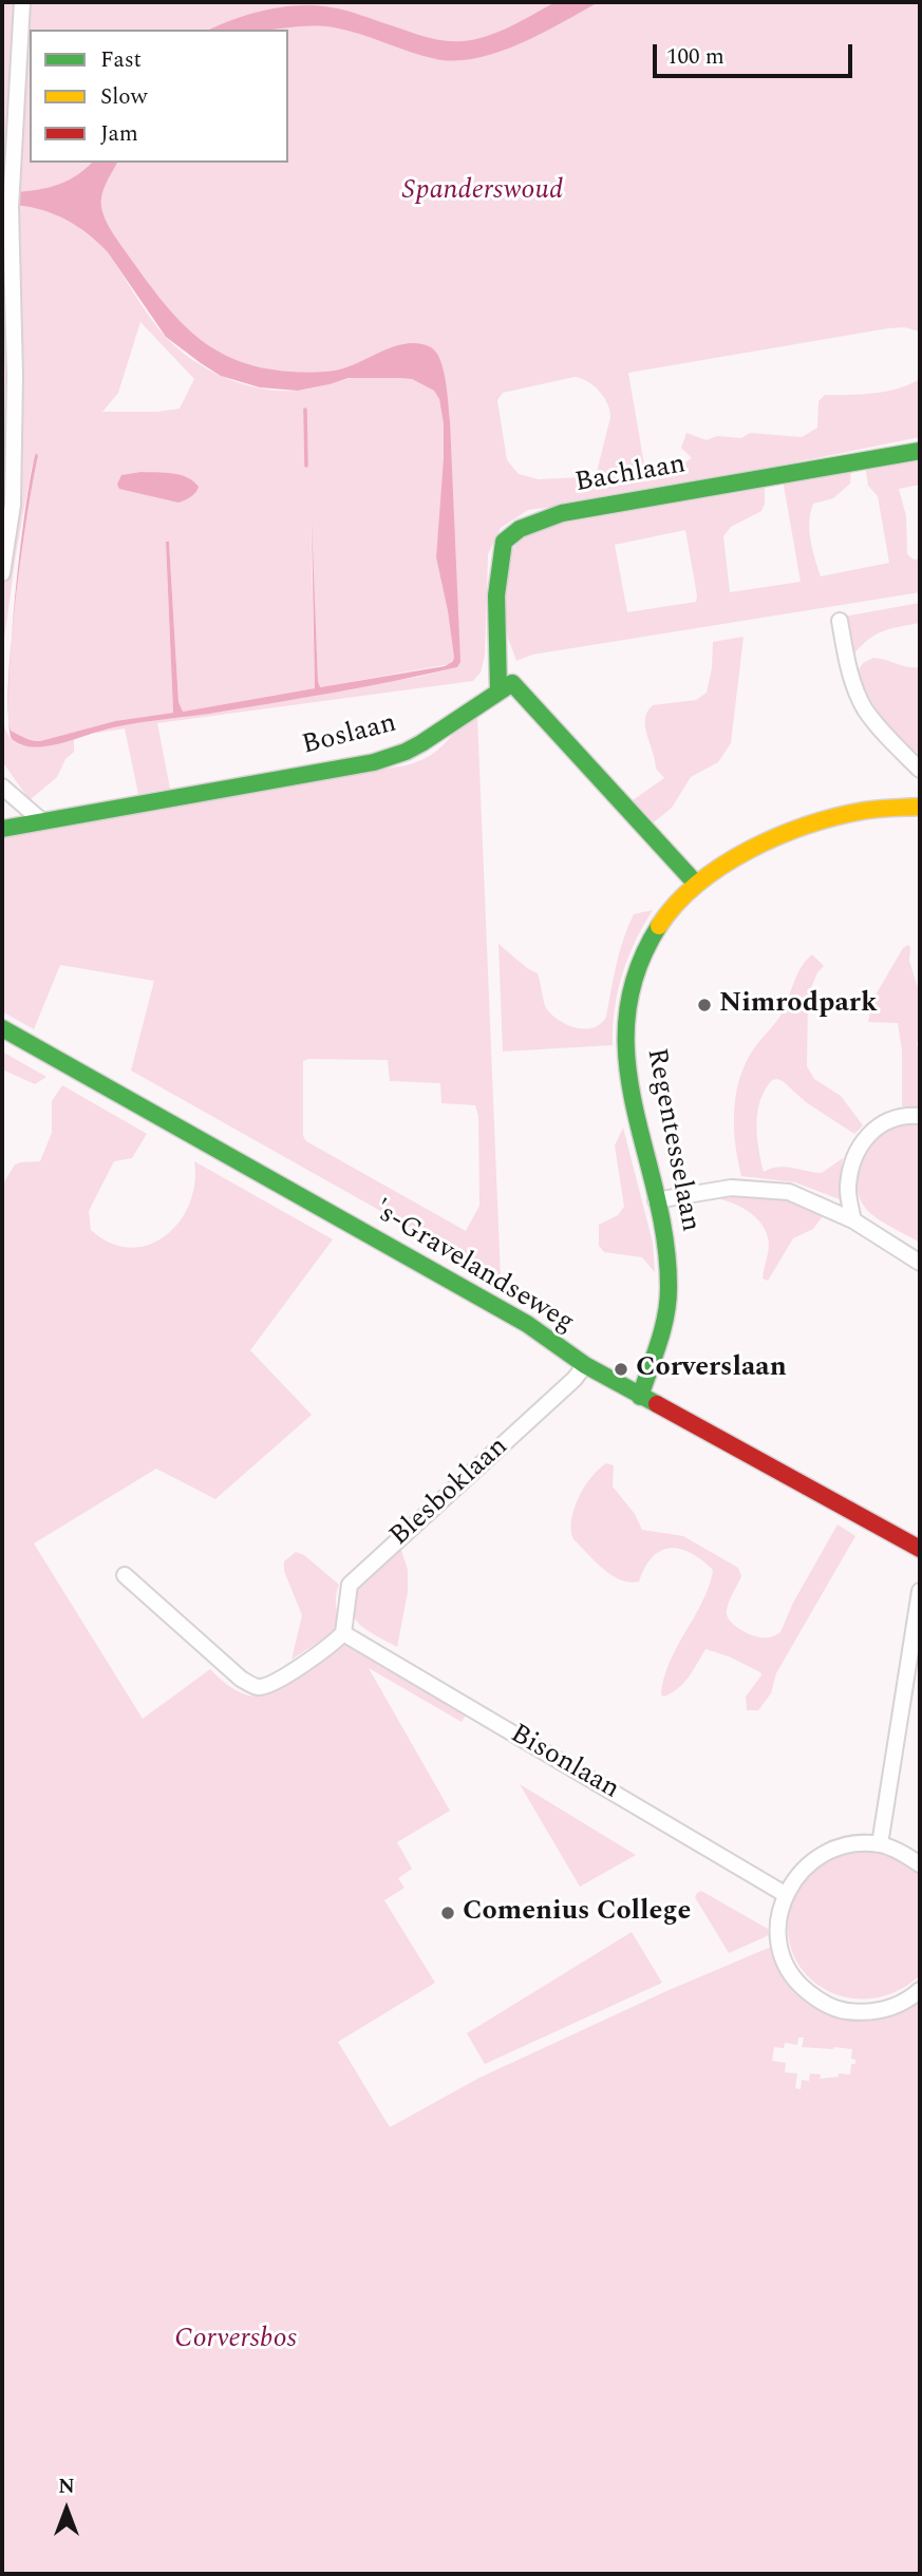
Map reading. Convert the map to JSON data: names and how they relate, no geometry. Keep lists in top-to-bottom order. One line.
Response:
{"streets":{"street":["Bachlaan","Boslaan","Regentesselaan","'s-Gravelandseweg","Blesboklaan","Bisonlaan"]},"crossings":[["Bachlaan","Boslaan"],["Regentesselaan","'s-Gravelandseweg"],["'s-Gravelandseweg","Blesboklaan"],["Blesboklaan","Bisonlaan"]],"parks":["Spanderswoud","Corversbos"],"places":["Nimrodpark","Corverslaan","Comenius College"],"legend":["Fast","Slow","Jam"],"scale_bar":"100 m","north":"top"}
